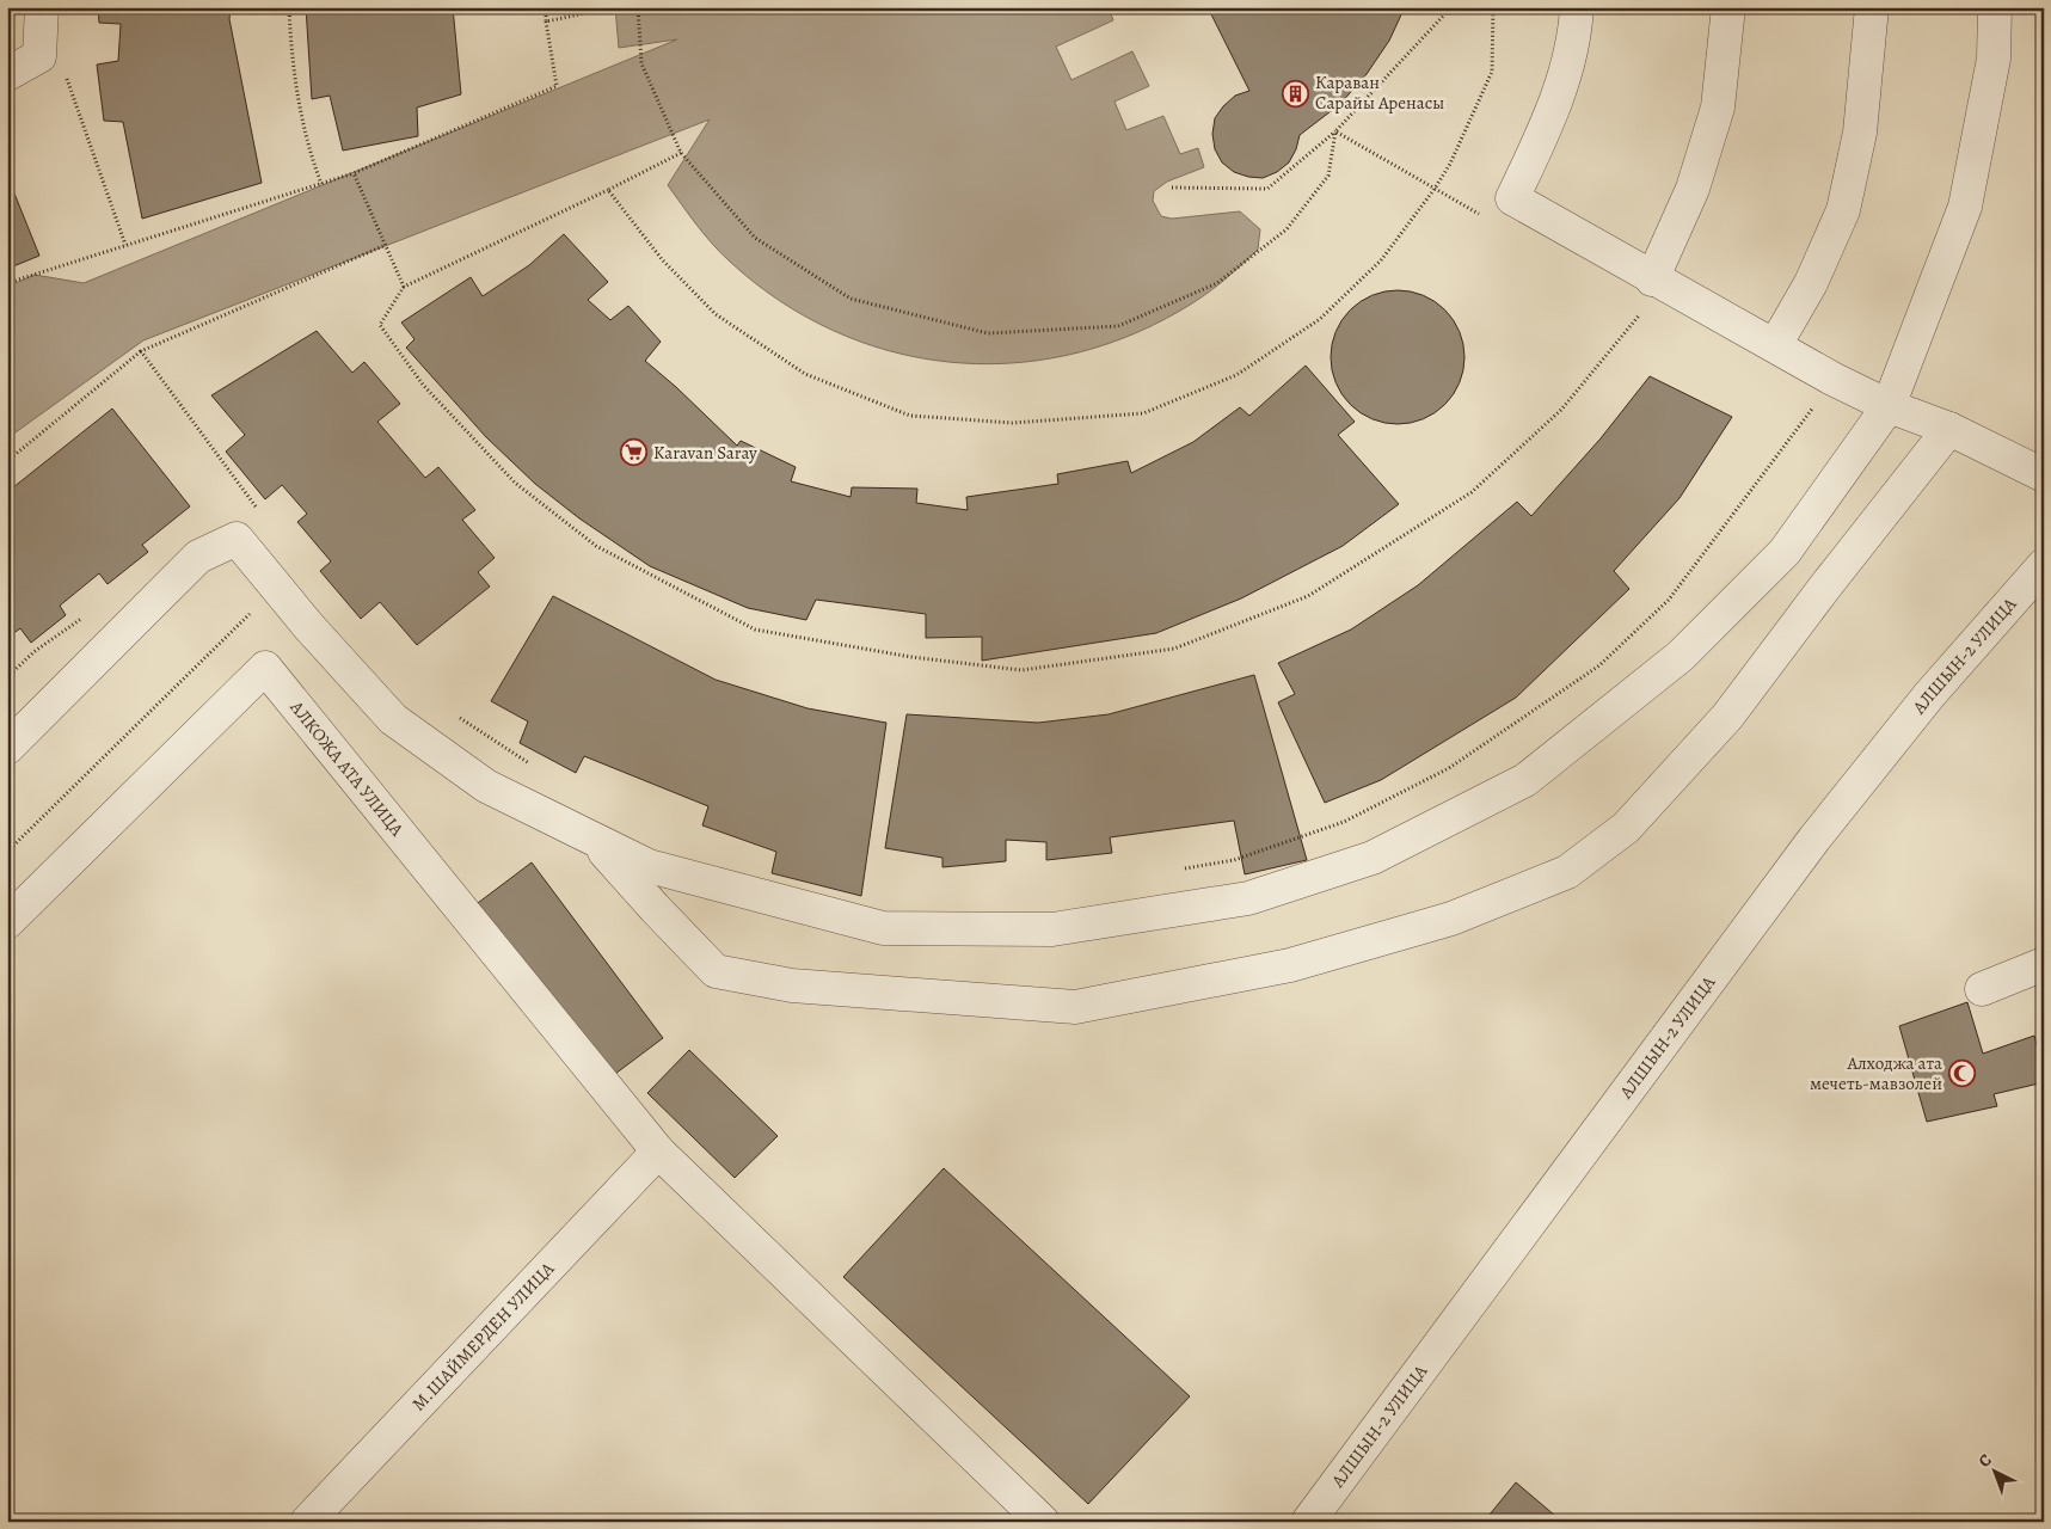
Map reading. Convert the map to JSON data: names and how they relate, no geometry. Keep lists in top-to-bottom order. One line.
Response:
{"streets":{"street":["АЛШЫН-2 УЛИЦА","АЛКОЖА АТА УЛИЦА","М.ШАЙМЕРДЕН УЛИЦА"]},"crossings":[["АЛКОЖА АТА УЛИЦА","М.ШАЙМЕРДЕН УЛИЦА"]],"places":{"building":["Караван Сарайы Аренасы"],"supermarket":["Karavan Saray"],"mosque":["Алходжа ата мечеть-мавзолей"]},"north":"top left"}
